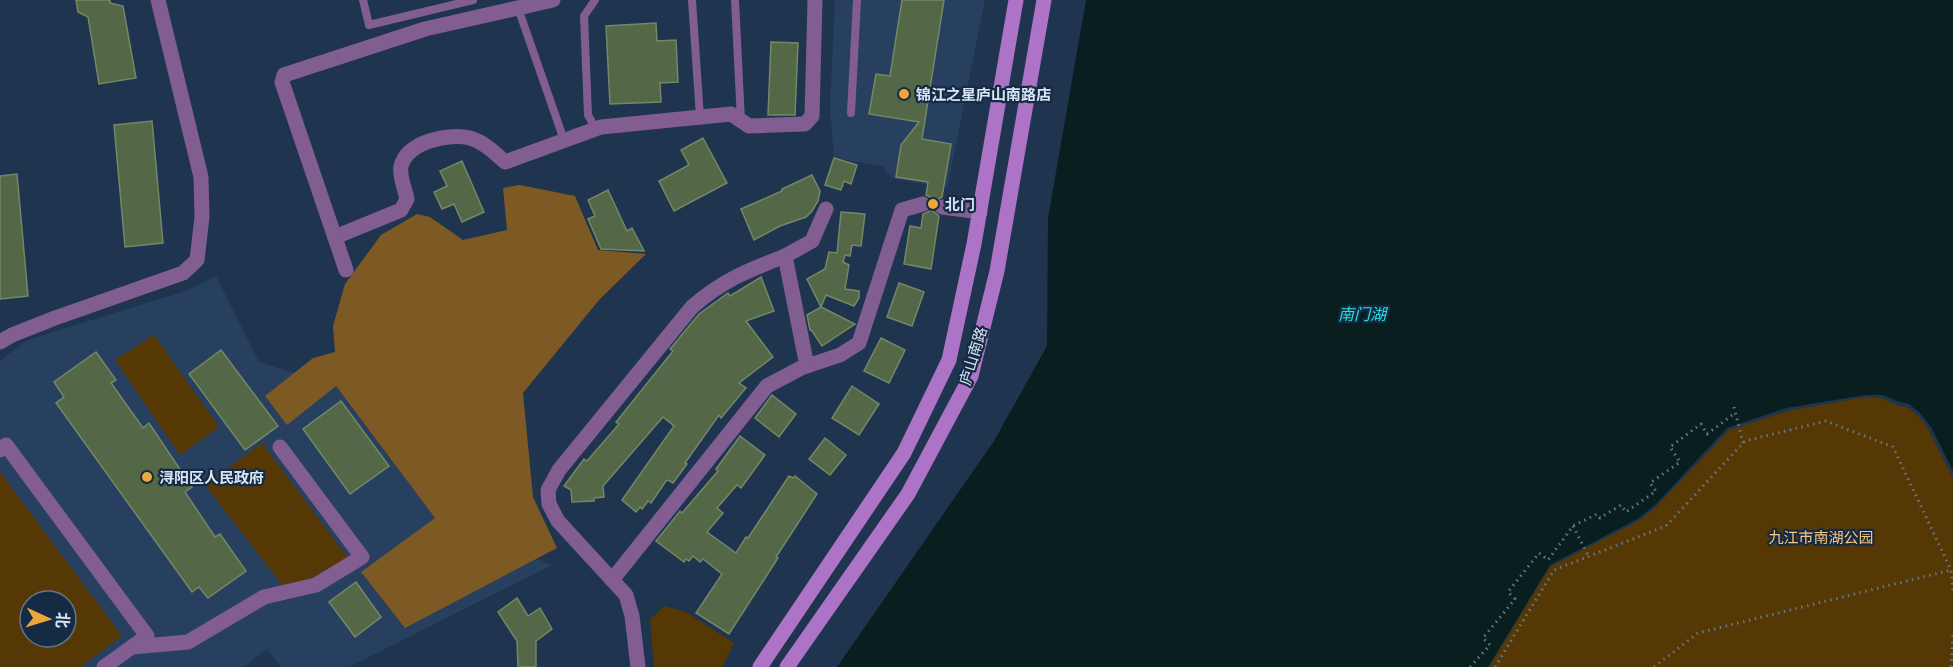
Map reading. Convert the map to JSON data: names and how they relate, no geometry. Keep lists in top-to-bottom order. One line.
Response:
{"streets":{"main road":["庐山南路"]},"water":["南门湖"],"parks":["九江市南湖公园"],"places":["锦江之星庐山南路店","北门","浔阳区人民政府"],"north":"right"}
